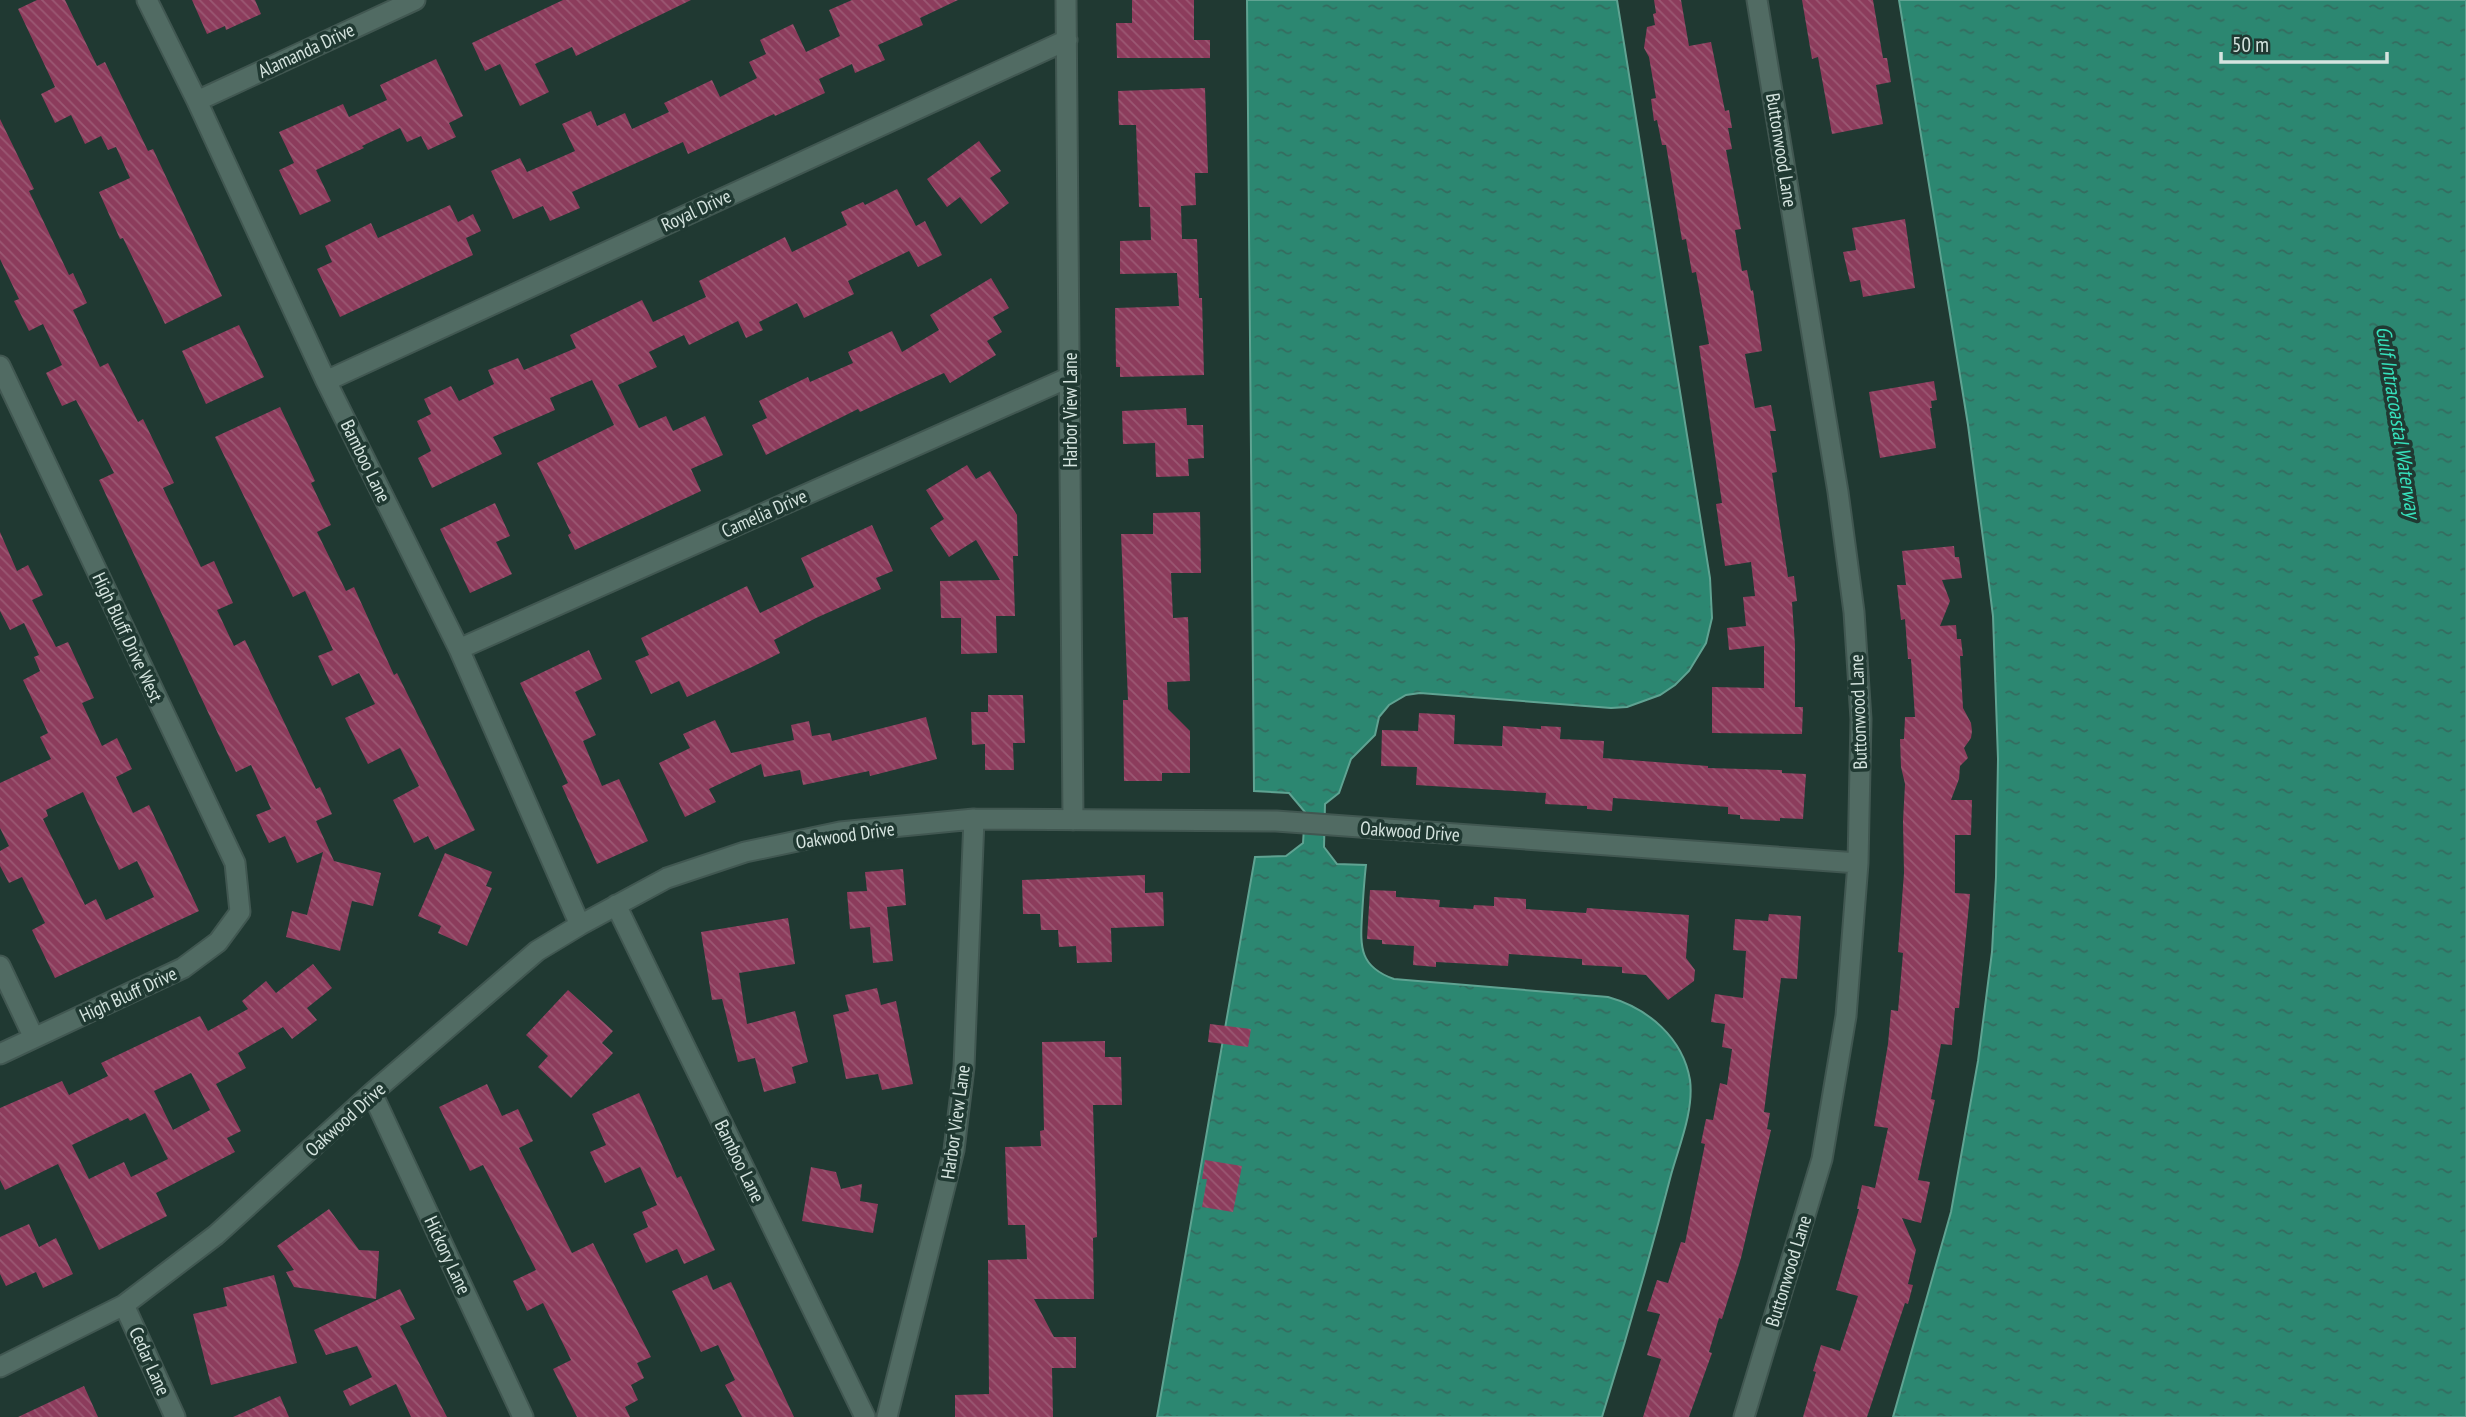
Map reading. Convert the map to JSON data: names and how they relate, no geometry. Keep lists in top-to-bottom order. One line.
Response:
{"streets":{"street":["Alamanda Drive","Buttonwood Lane","Royal Drive","Harbor View Lane","Bamboo Lane","Camelia Drive","High Bluff Drive West","Oakwood Drive","High Bluff Drive","Hickory Lane","Cedar Lane"]},"crossings":[["Alamanda Drive","Bamboo Lane"],["Buttonwood Lane","Oakwood Drive"],["Royal Drive","Harbor View Lane"],["Royal Drive","Bamboo Lane"],["Harbor View Lane","Camelia Drive"],["Harbor View Lane","Oakwood Drive"],["Bamboo Lane","Camelia Drive"],["Bamboo Lane","Oakwood Drive"],["High Bluff Drive West","High Bluff Drive"],["Oakwood Drive","Hickory Lane"],["Oakwood Drive","Cedar Lane"]],"water":["Gulf Intracoastal Waterway"],"scale_bar":"50 m"}
